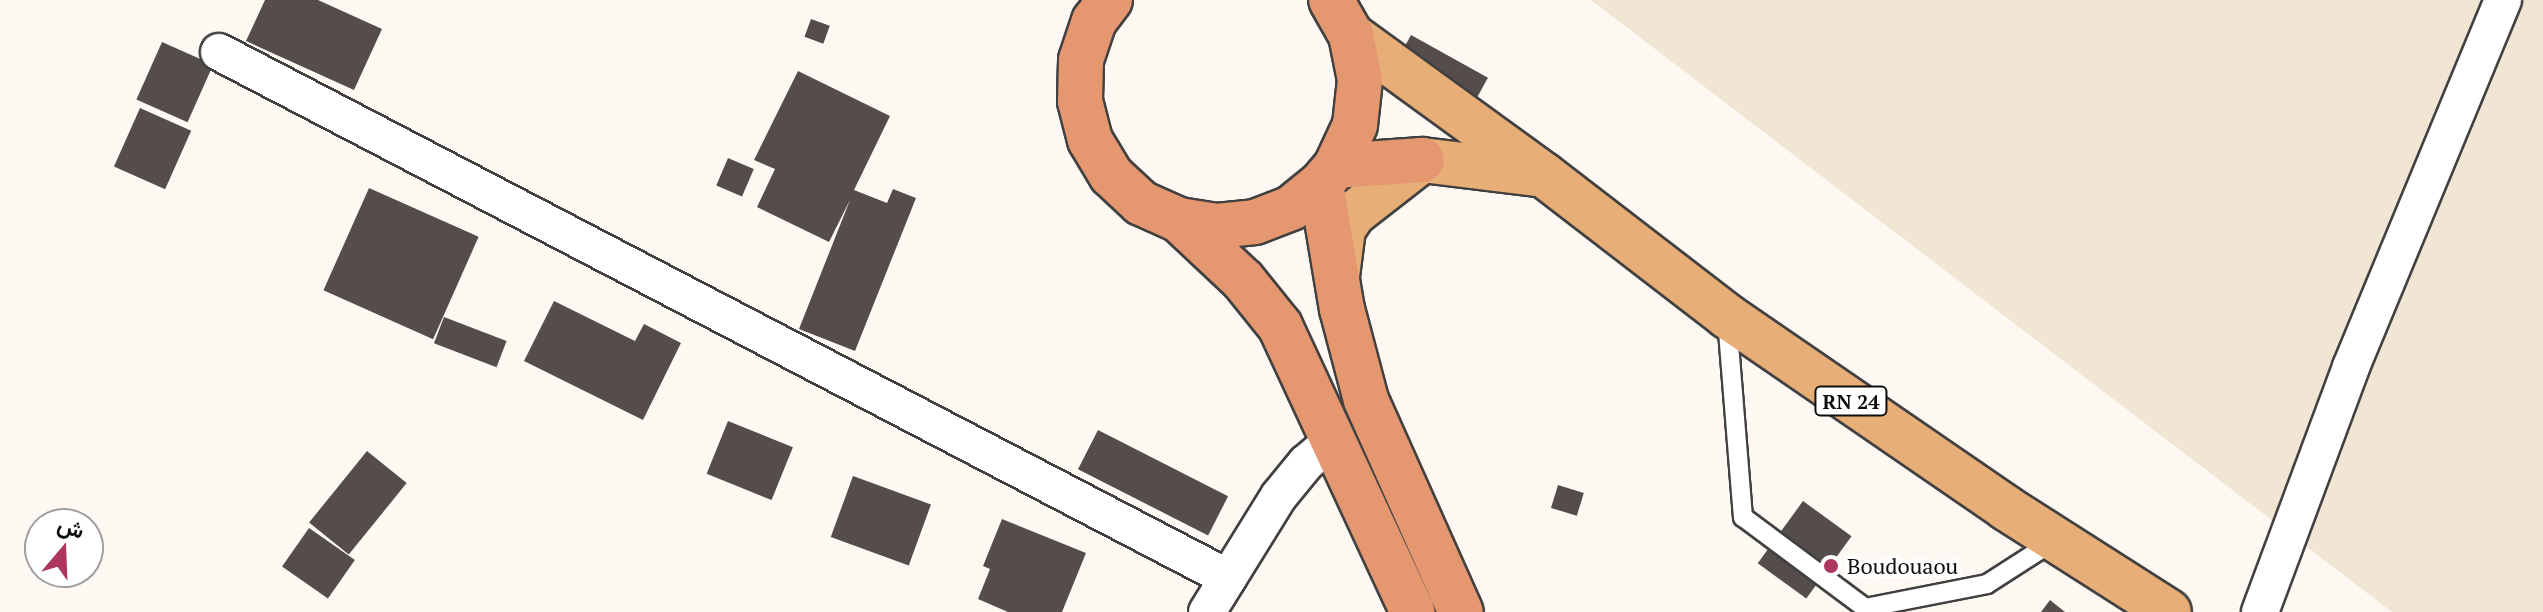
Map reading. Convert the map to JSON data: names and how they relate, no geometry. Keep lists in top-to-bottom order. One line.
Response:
{"streets":{"main road":["RN 24"]},"places":["Boudouaou"],"north":"top"}
